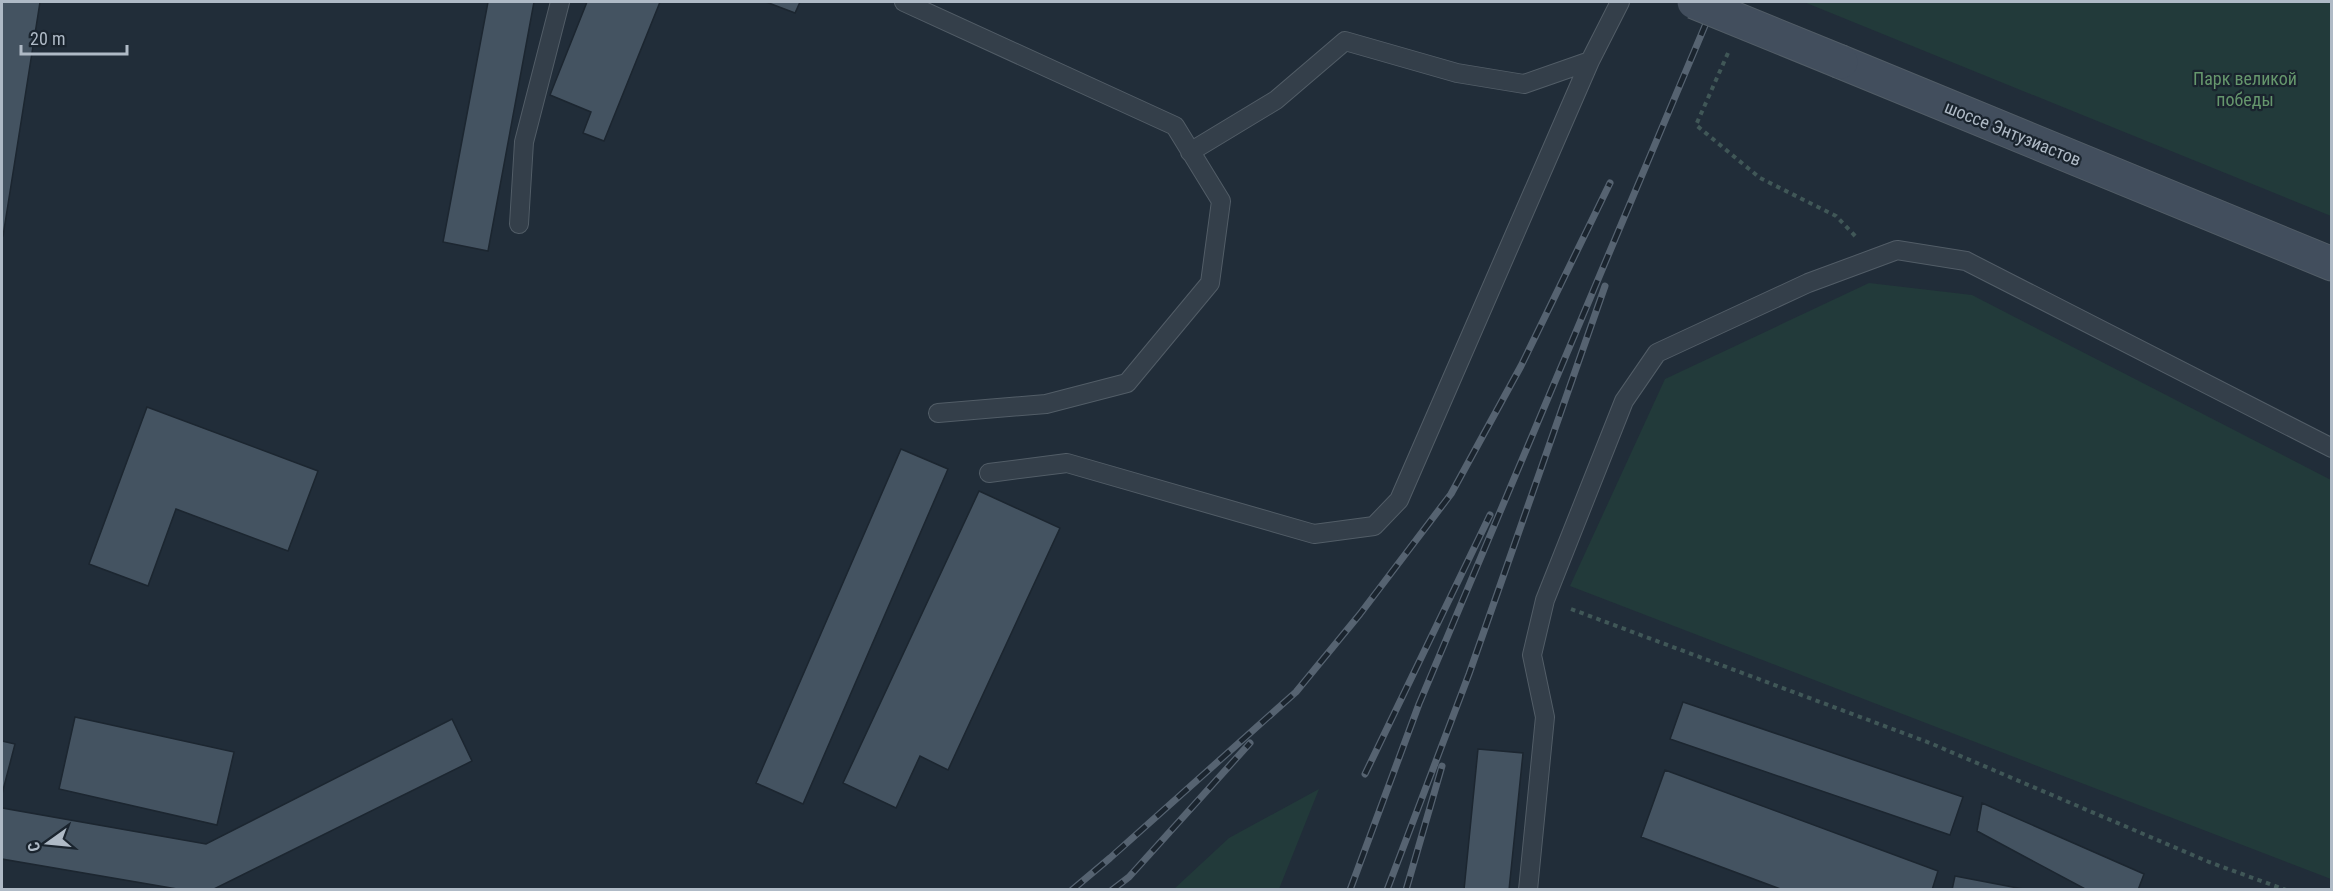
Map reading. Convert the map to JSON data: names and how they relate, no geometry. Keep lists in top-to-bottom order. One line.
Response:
{"streets":{"main road":["шоссе Энтузиастов"]},"parks":["Парк великой победы"],"scale_bar":"20 m","north":"left"}
